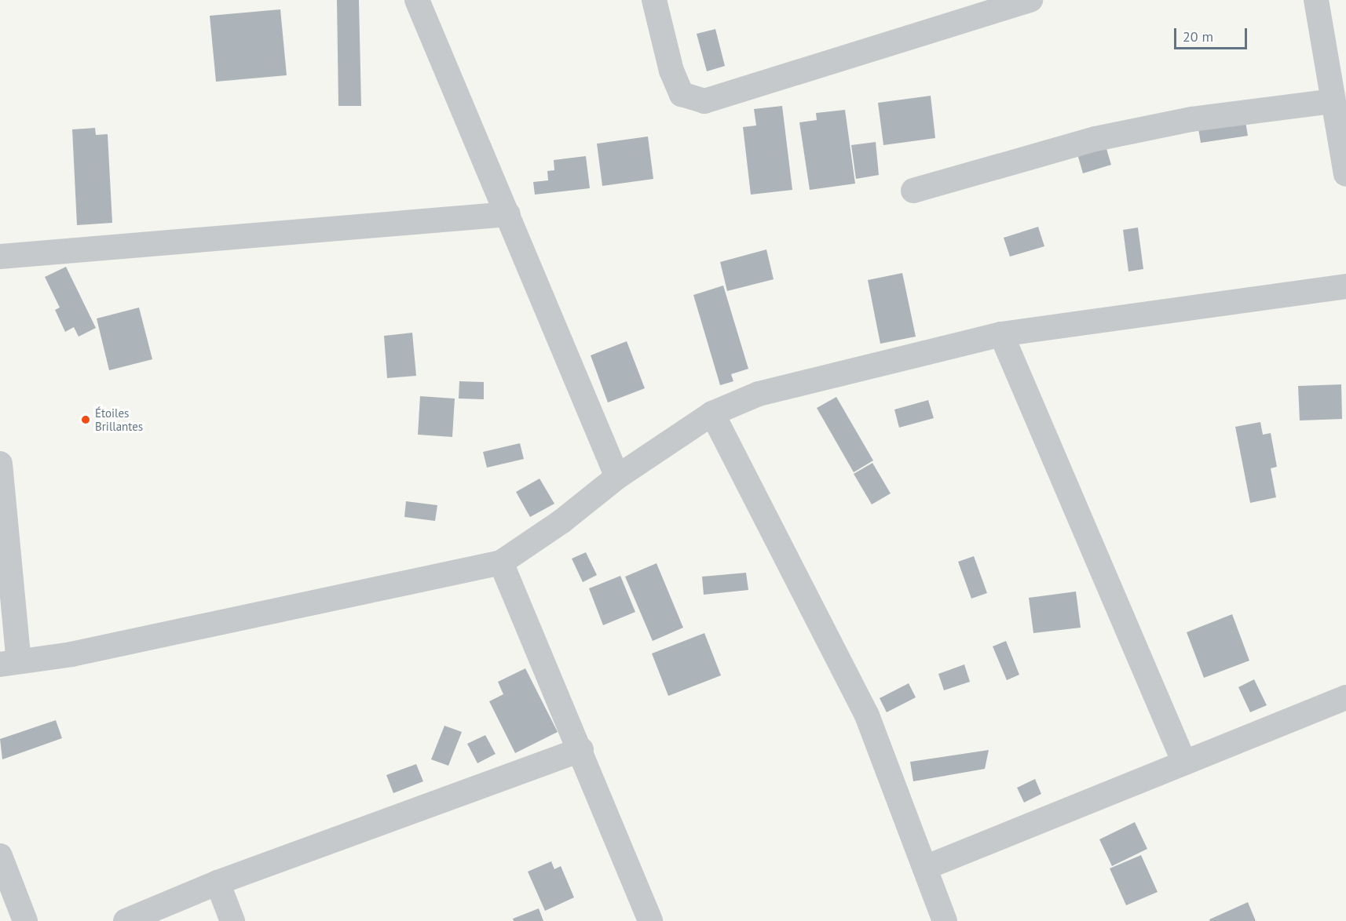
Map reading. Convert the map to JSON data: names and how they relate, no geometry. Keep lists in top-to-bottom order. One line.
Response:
{"places":["Étoiles Brillantes"],"scale_bar":"20 m"}
